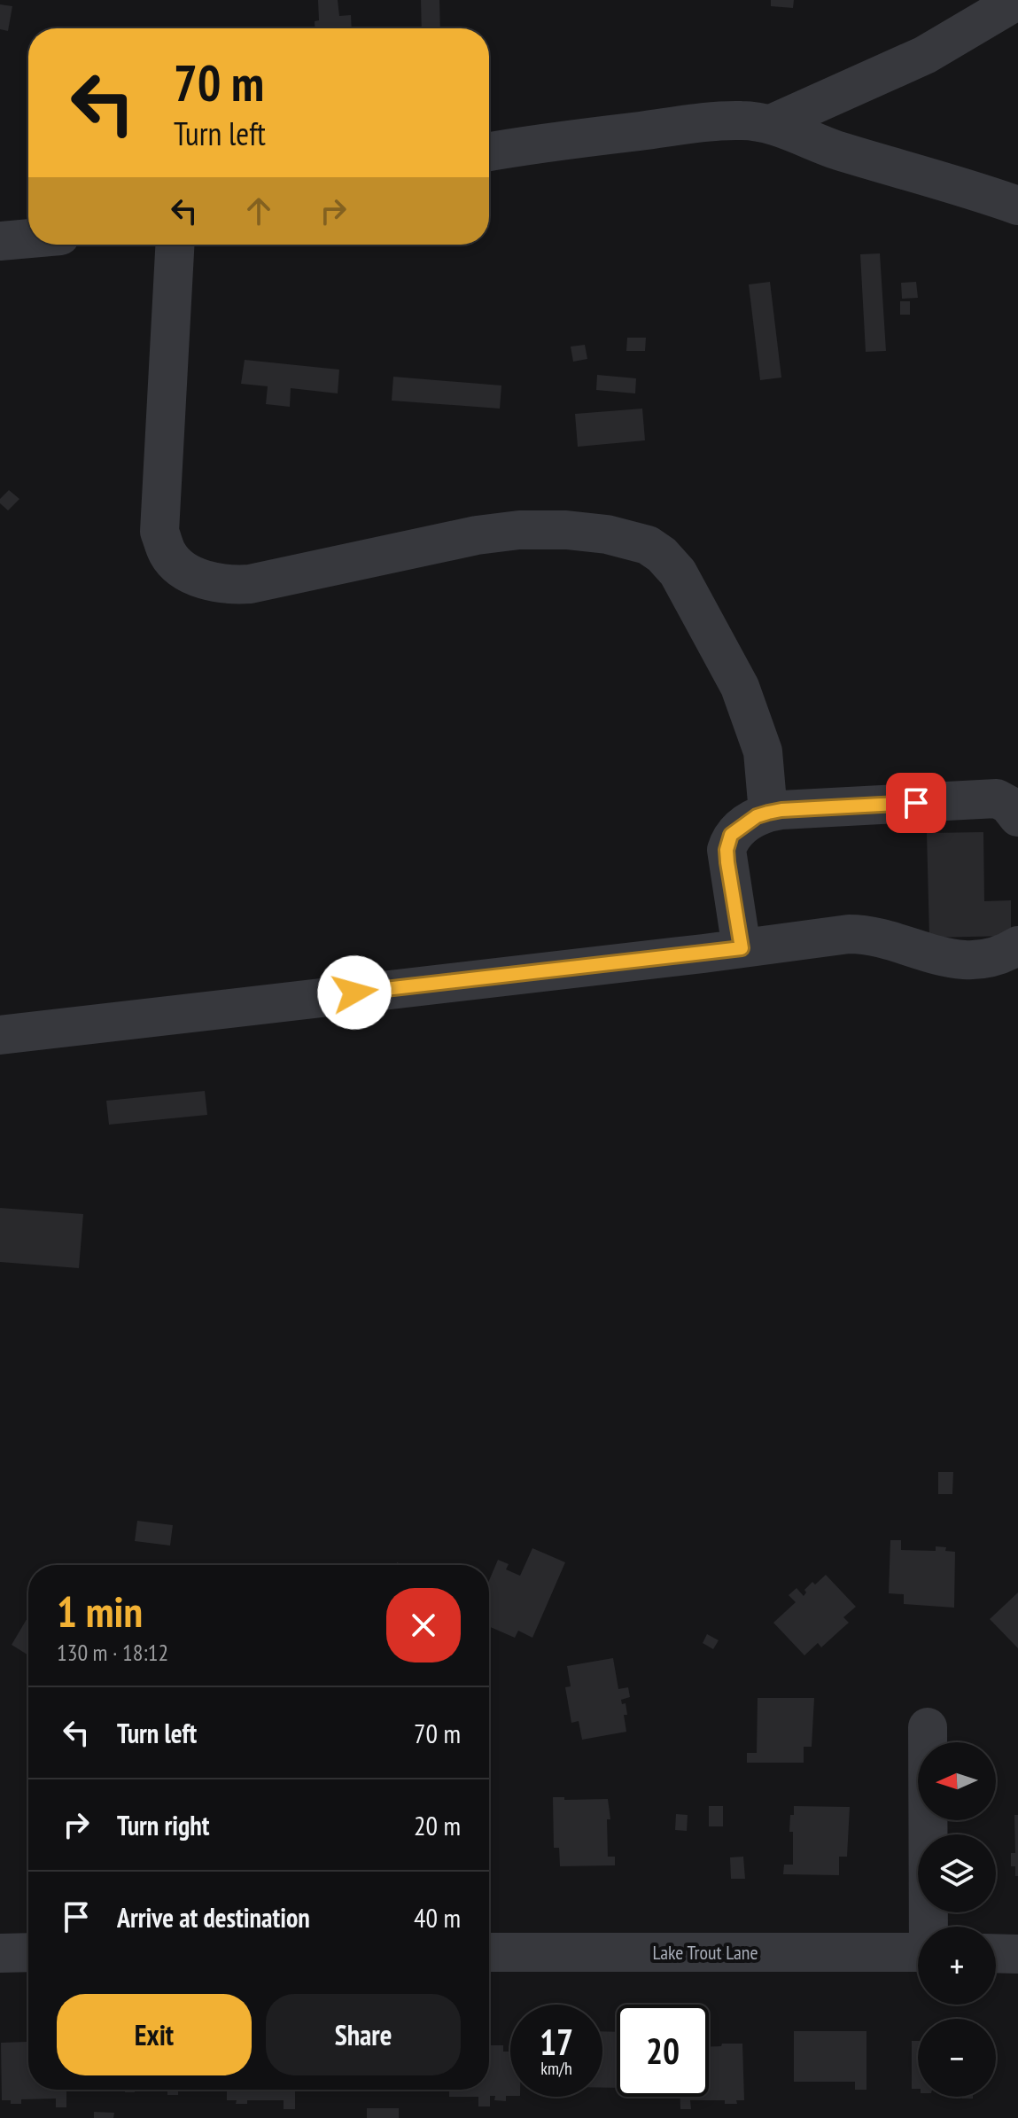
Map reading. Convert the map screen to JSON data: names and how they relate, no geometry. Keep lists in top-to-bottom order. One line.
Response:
{"streets":{"street":["Lake Trout Lane"]},"north":"left","page":{"turn":["70 m","Turn left"],"heading":["1 min","130 m · 18:12"],"list":[{"name":"Turn left","value":"70 m"},{"name":"Turn right","value":"20 m"},{"name":"Arrive at destination","value":"40 m"}],"map_buttons":["+","−"],"buttons":["Exit","Share"],"speed":"17 km/h","limit":"20"}}
